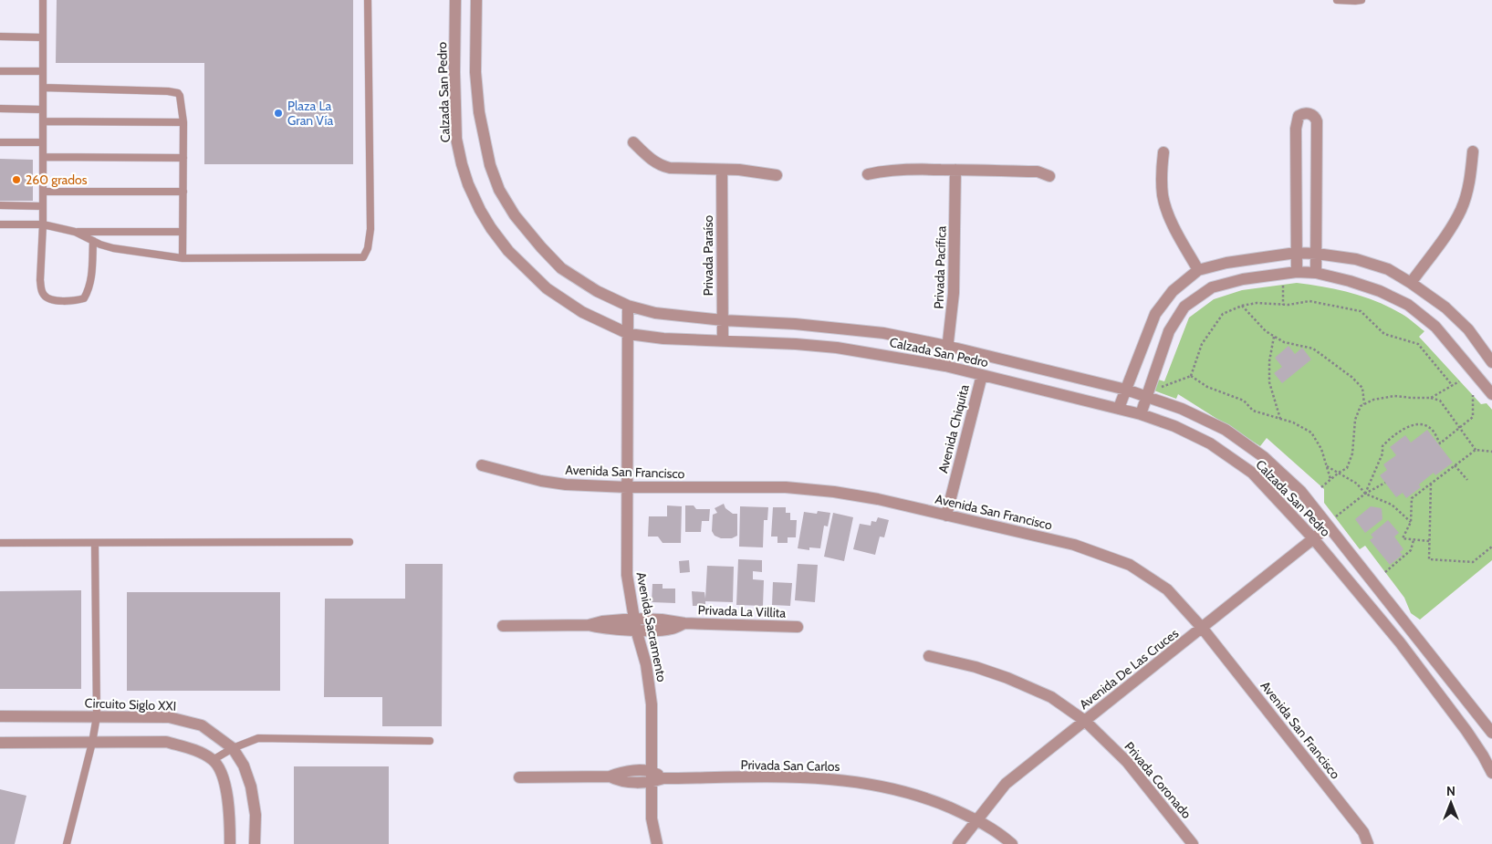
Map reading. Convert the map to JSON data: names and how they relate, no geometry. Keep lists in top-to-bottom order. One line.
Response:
{"streets":{"street":["Calzada San Pedro","Privada Paraíso","Privada Pacífica","Avenida Chiquita","Avenida San Francisco","Privada La Villita","Avenida Sacramento","Avenida De Las Cruces","Circuito Siglo XXI","Privada San Carlos","Privada Coronado"]},"crossings":[["Calzada San Pedro","Privada Paraíso"],["Calzada San Pedro","Privada Pacífica"],["Calzada San Pedro","Avenida Chiquita"],["Calzada San Pedro","Avenida Sacramento"],["Calzada San Pedro","Avenida De Las Cruces"],["Avenida Chiquita","Avenida San Francisco"],["Avenida San Francisco","Avenida Sacramento"],["Avenida San Francisco","Avenida De Las Cruces"],["Privada La Villita","Avenida Sacramento"],["Avenida Sacramento","Privada San Carlos"],["Avenida De Las Cruces","Privada San Carlos"],["Avenida De Las Cruces","Privada Coronado"]],"places":["Plaza La Gran Vía","260 grados"],"north":"top"}
